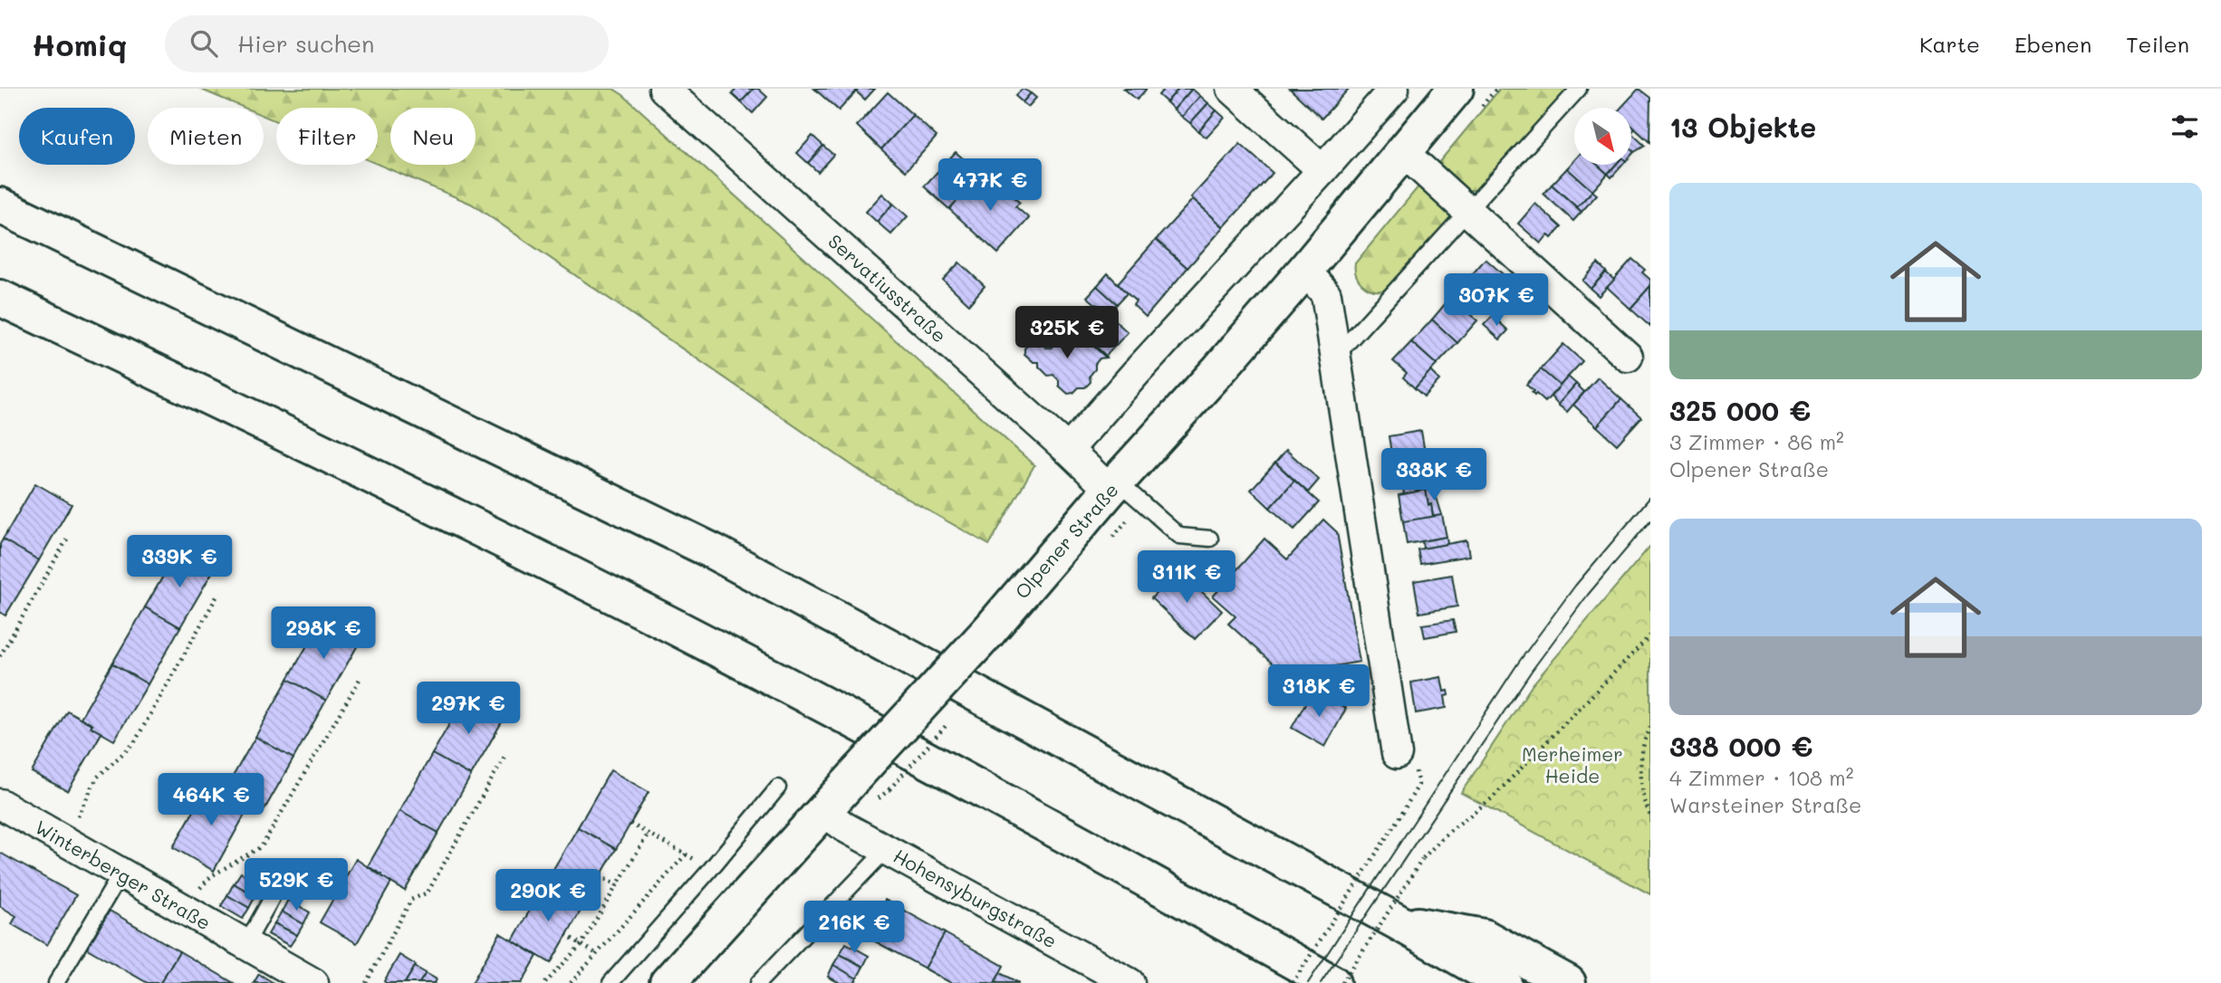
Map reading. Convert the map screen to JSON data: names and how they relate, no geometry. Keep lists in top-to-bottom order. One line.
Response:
{"streets":{"main road":["Olpener Straße"],"street":["Servatiusstraße","Winterberger Straße","Hohensyburgstraße"]},"crossings":[["Servatiusstraße","Olpener Straße"],["Olpener Straße","Hohensyburgstraße"]],"parks":["Merheimer Heide"],"north":"bottom right","page":{"header":"Homiq","search":"Hier suchen","nav":["Karte","Ebenen","Teilen"],"heading":"13 Objekte","chip":["Kaufen","Mieten","Filter","Neu"],"price":["477K €","307K €","325K €","338K €","339K €","311K €","298K €","318K €","297K €","464K €","529K €","290K €","216K €"],"list":[{"name":"325 000 €","note":"3 Zimmer · 86 m² · Olpener Straße"},{"name":"338 000 €","note":"4 Zimmer · 108 m² · Warsteiner Straße"}]}}
